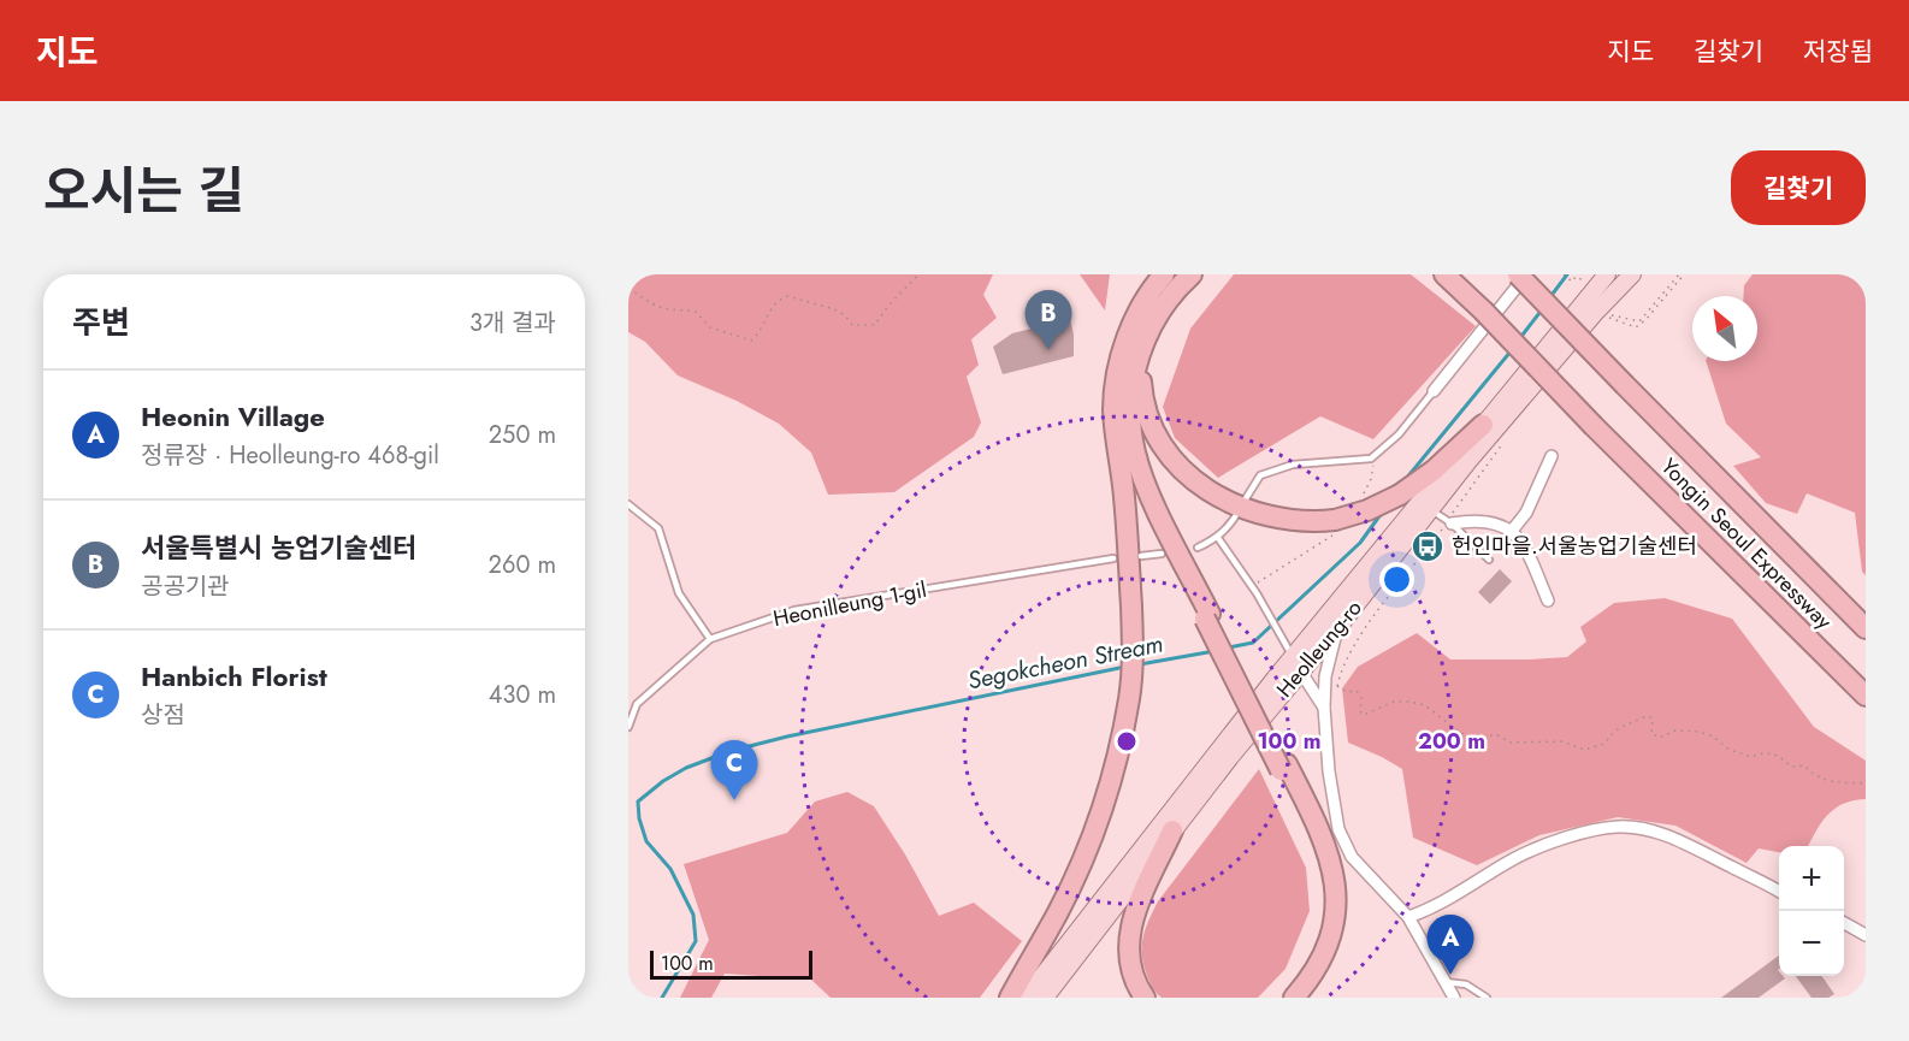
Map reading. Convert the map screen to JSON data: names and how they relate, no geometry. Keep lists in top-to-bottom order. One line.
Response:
{"streets":{"highway":["Yongin Seoul Expressway"],"main road":["Heolleung-ro"],"lane":["Heonilleung 1-gil"]},"water":["Segokcheon Stream"],"places":{"bus stop":["헌인마을.서울농업기술센터"]},"scale_bar":"100 m","north":"top left","page":{"header":"지도","nav":["지도","길찾기","저장됨"],"title":"오시는 길","buttons":"길찾기","heading":["주변","3개 결과"],"pins":["B","C","A"],"list":[{"mark":"A","name":"Heonin Village","note":"정류장 · Heolleung-ro 468-gil","value":"250 m"},{"mark":"B","name":"서울특별시 농업기술센터","note":"공공기관","value":"260 m"},{"mark":"C","name":"Hanbich Florist","note":"상점","value":"430 m"}],"map_buttons":["+","−"],"scale":"100 m"},"rings":["100 m","200 m"]}
